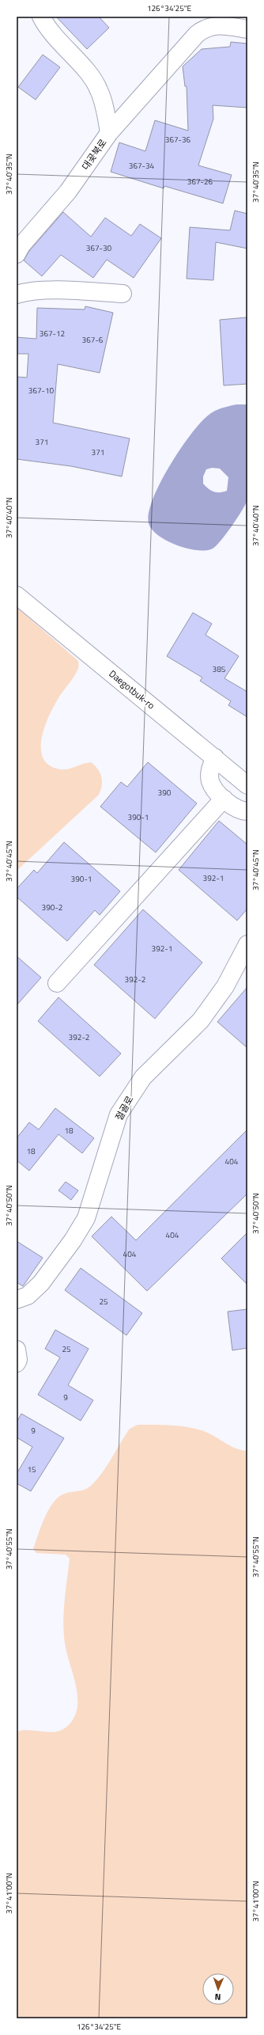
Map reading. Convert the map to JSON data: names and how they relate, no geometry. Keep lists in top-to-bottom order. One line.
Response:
{"streets":{"street":["대곶북로","Daegotbuk-ro","절골로"]},"house_numbers":["367-36","367-34","367-26","367-30","367-12","367-6","367-10","371","371","385","390","390-1","392-1","390-1","390-2","392-1","392-2","392-2","18","18","404","404","404","25","25","9","9","15"],"north":"bottom","coordinates":["126°34'25\"E","37°40'35\"N","37°40'40\"N","37°40'45\"N","37°40'50\"N","37°40'55\"N","37°41'00\"N"]}
